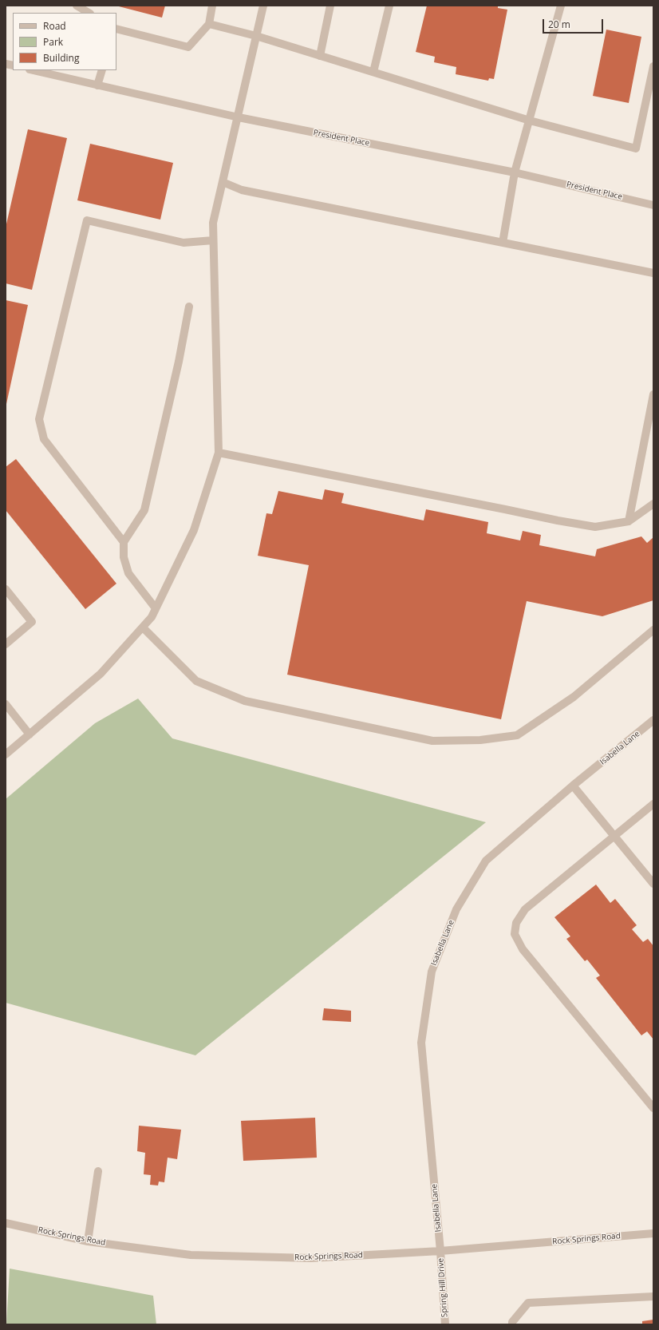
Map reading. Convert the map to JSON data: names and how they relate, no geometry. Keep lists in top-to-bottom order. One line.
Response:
{"streets":{"street":["President Place","Isabella Lane","Rock Springs Road","Spring Hill Drive"]},"crossings":[["Isabella Lane","Rock Springs Road"],["Isabella Lane","Spring Hill Drive"],["Rock Springs Road","Spring Hill Drive"]],"legend":["Road","Park","Building"],"scale_bar":"20 m"}
